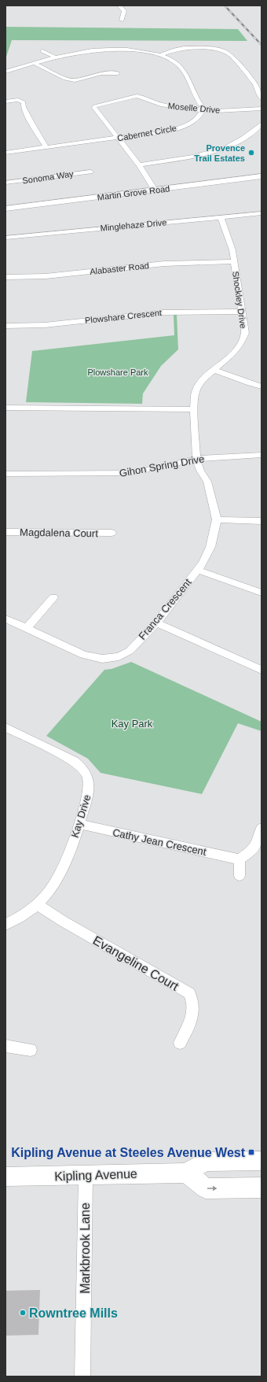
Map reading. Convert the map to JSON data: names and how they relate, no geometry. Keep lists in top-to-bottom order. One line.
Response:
{"streets":{"main road":["Martin Grove Road","Kipling Avenue"],"street":["Moselle Drive","Cabernet Circle","Sonoma Way","Minglehaze Drive","Alabaster Road","Shockley Drive","Plowshare Crescent","Gihon Spring Drive","Magdalena Court","Franca Crescent","Kay Drive","Cathy Jean Crescent","Evangeline Court","Markbrook Lane"]},"crossings":[["Moselle Drive","Cabernet Circle"],["Minglehaze Drive","Shockley Drive"],["Alabaster Road","Shockley Drive"],["Shockley Drive","Plowshare Crescent"],["Shockley Drive","Gihon Spring Drive"],["Shockley Drive","Franca Crescent"],["Gihon Spring Drive","Franca Crescent"],["Kay Drive","Cathy Jean Crescent"],["Kay Drive","Evangeline Court"],["Kipling Avenue","Markbrook Lane"]],"parks":["Plowshare Park","Kay Park"],"places":{"other":["Provence Trail Estates","Rowntree Mills"],"transit":["Kipling Avenue at Steeles Avenue West"]}}
